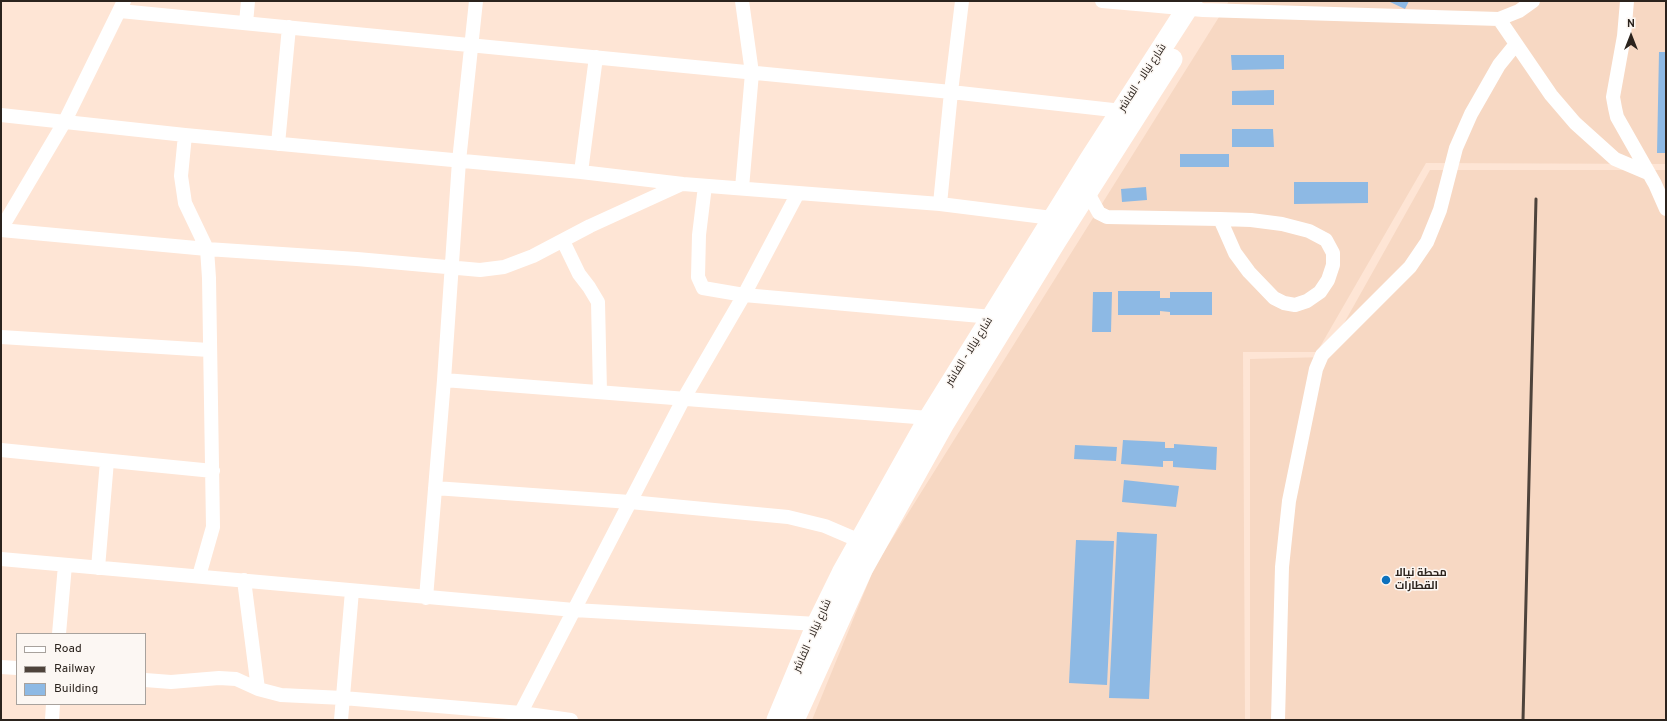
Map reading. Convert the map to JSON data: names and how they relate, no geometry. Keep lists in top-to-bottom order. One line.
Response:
{"streets":{"highway":["شارع نيالا - الفاشر"]},"places":["محطة نيالا القطارات"],"legend":["Road","Railway","Building"],"north":"top"}
